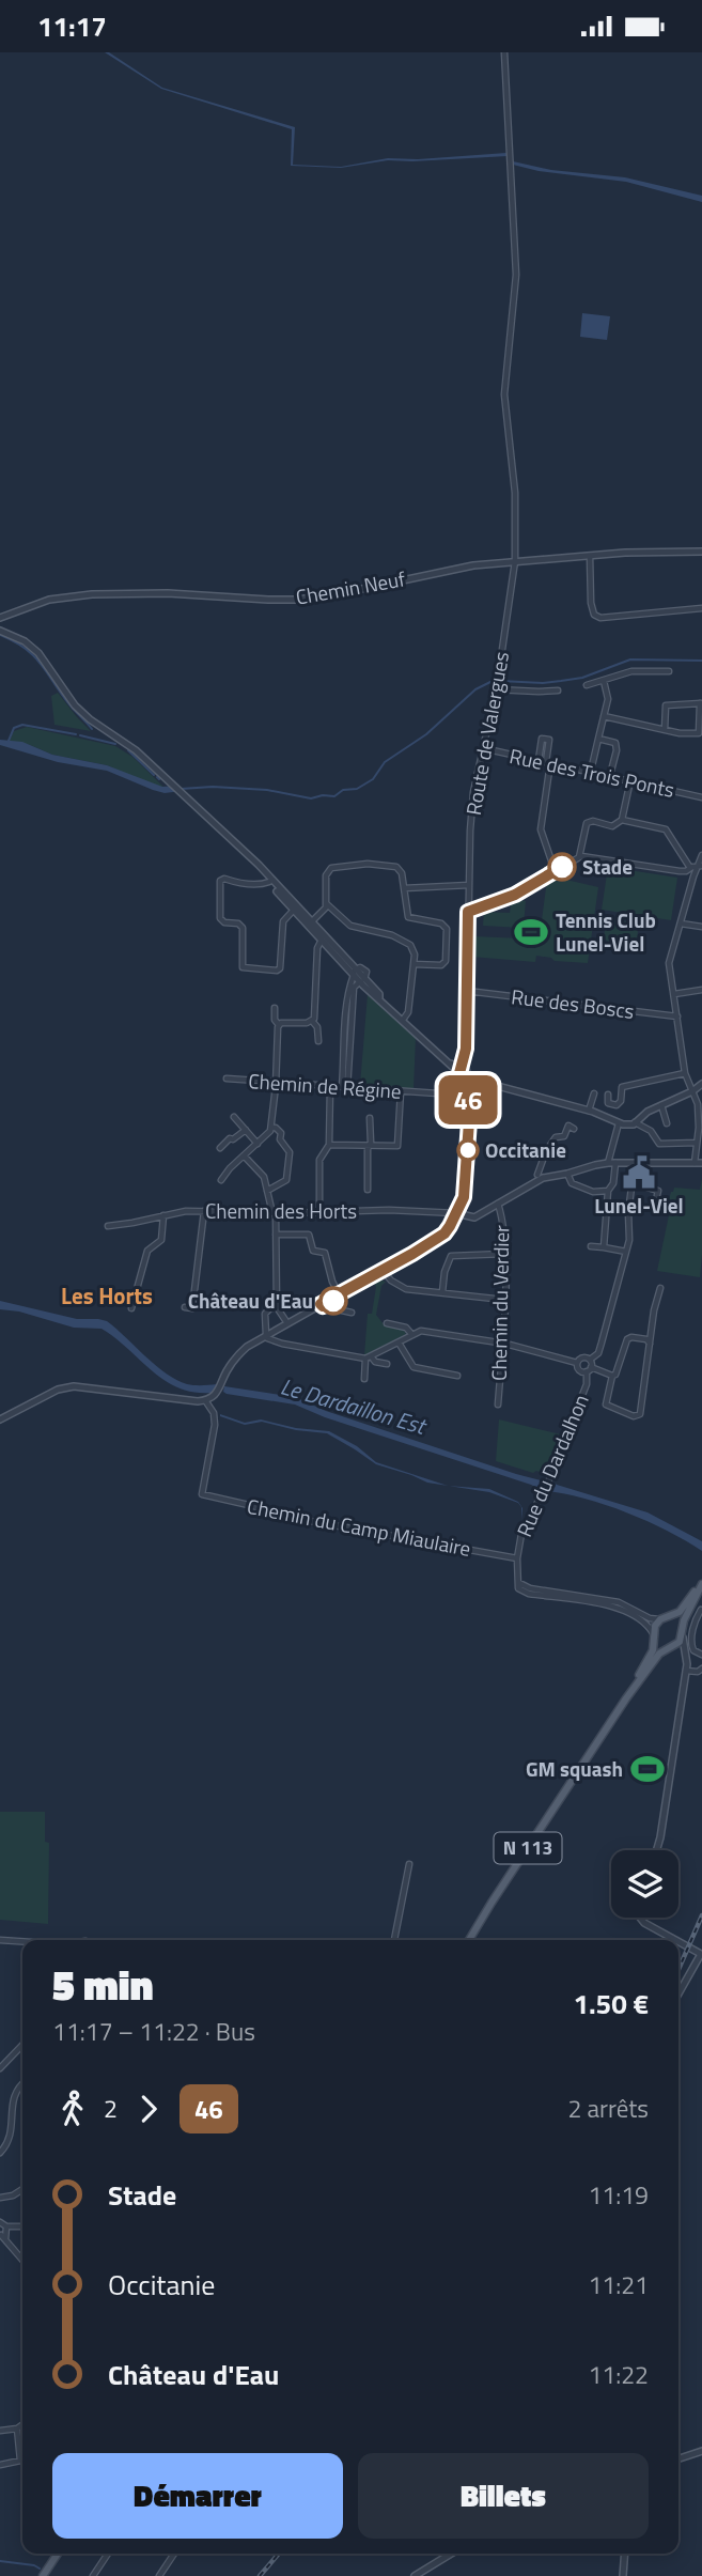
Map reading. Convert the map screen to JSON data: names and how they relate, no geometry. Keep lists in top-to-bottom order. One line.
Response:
{"streets":{"main road":["N 113"],"street":["Chemin Neuf","Route de Valergues","Rue des Trois Ponts","Rue des Boscs","Chemin de Régine","Chemin des Horts","Chemin du Verdier","Rue du Dardalhon","Chemin du Camp Miaulaire"]},"crossings":[["Chemin Neuf","Route de Valergues"],["Route de Valergues","Rue des Trois Ponts"],["Route de Valergues","Rue des Boscs"],["Rue du Dardalhon","Chemin du Camp Miaulaire"]],"districts":["Les Horts"],"water":["Le Dardaillon Est"],"places":{"other":["Stade","Occitanie","Château d'Eau"],"sports":["Tennis Club Lunel-Viel","GM squash"],"public building":["Lunel-Viel"]},"lines":["bus line 46"],"page":{"status":"11:17","on_map":"46","heading":["5 min","11:17 – 11:22 · Bus","1.50 €"],"legs":["2","46","2 arrêts"],"list":[{"name":"Stade","value":"11:19"},{"name":"Occitanie","value":"11:21"},{"name":"Château d'Eau","value":"11:22"}],"buttons":["Démarrer","Billets"]}}
